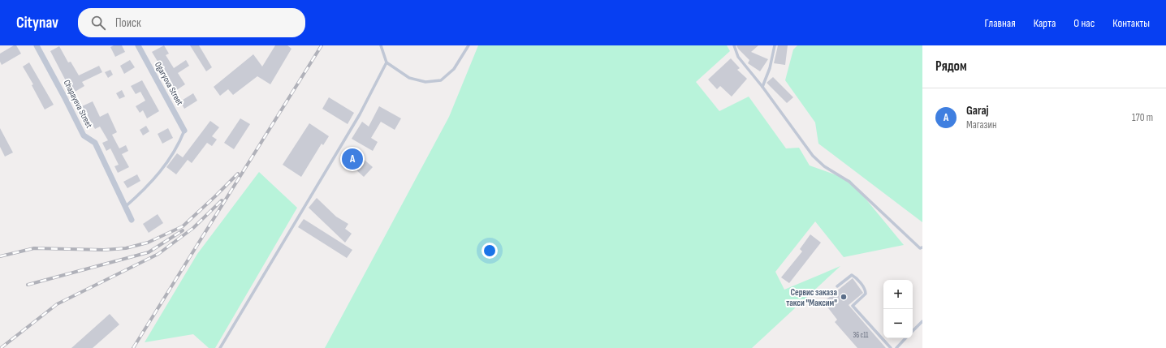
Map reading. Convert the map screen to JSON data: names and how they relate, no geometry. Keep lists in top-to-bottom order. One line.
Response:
{"streets":{"street":["Ogaryova Street","Chapayeva Street"]},"places":["Сервис заказа такси \"Максим\""],"house_numbers":["36 с11"],"page":{"header":"Citynav","search":"Поиск","nav":["Главная","Карта","О нас","Контакты"],"heading":"Рядом","list":[{"mark":"A","name":"Garaj","note":"Магазин","value":"170 m"}],"pins":"A","map_buttons":["+","−"]}}
